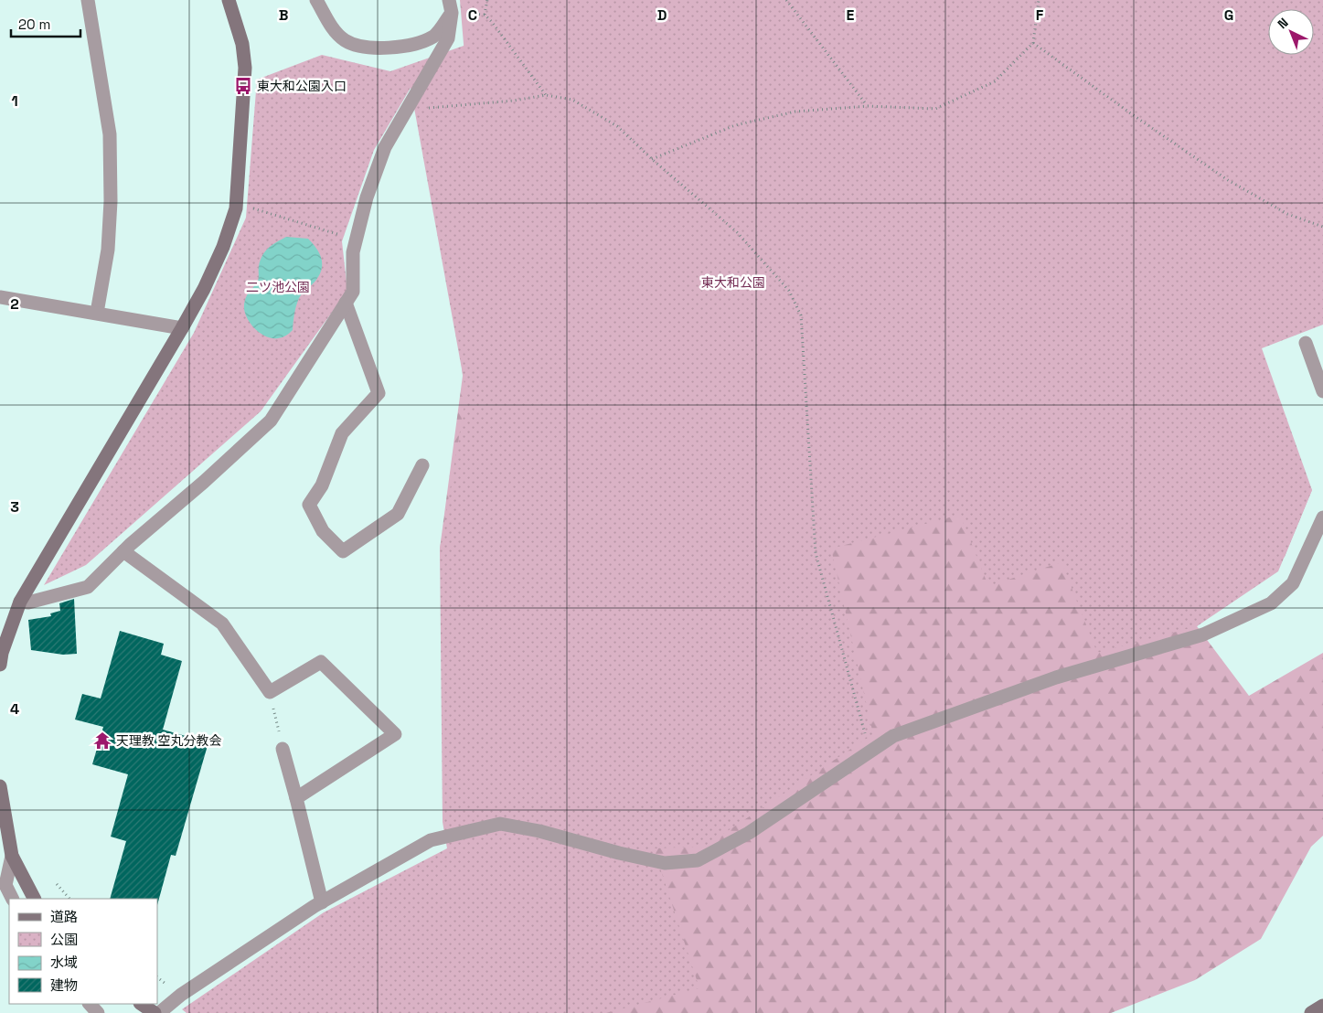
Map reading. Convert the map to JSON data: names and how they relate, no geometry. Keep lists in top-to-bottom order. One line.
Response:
{"parks":["東大和公園","二ツ池公園"],"places":{"bus stop":["東大和公園入口"],"temple":["天理教 空丸分教会"]},"legend":["道路","公園","水域","建物"],"scale_bar":"20 m","north":"top left","grid":{"columns":["B","C","D","E","F","G"],"rows":["1","2","3","4"]}}
